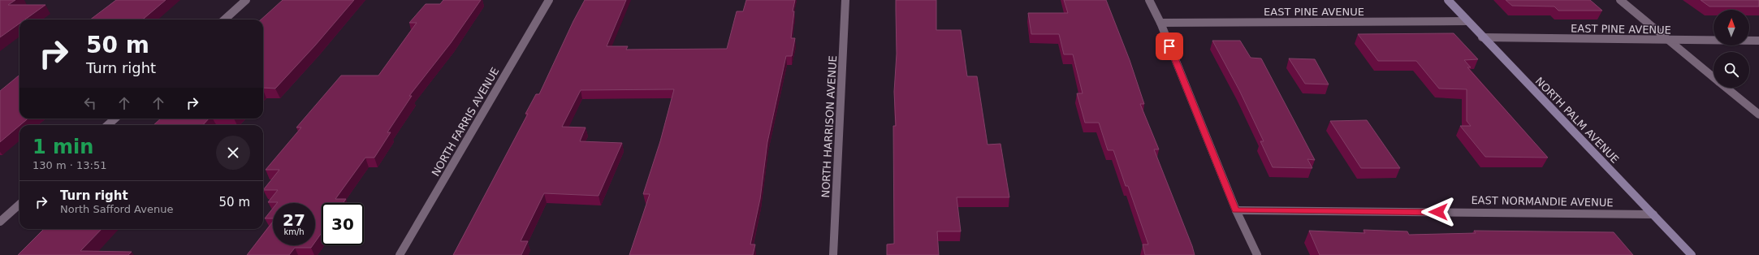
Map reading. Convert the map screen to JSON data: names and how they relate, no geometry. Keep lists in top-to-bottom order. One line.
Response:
{"streets":{"main road":["NORTH PALM AVENUE"],"street":["EAST PINE AVENUE","NORTH FARRIS AVENUE","NORTH HARRISON AVENUE","EAST NORMANDIE AVENUE"]},"crossings":[["EAST PINE AVENUE","NORTH PALM AVENUE"],["NORTH PALM AVENUE","EAST NORMANDIE AVENUE"]],"north":"top","page":{"turn":["50 m","Turn right"],"heading":["1 min","130 m · 13:51"],"list":[{"name":"Turn right","note":"North Safford Avenue","value":"50 m"}],"speed":"27 km/h","limit":"30"}}
